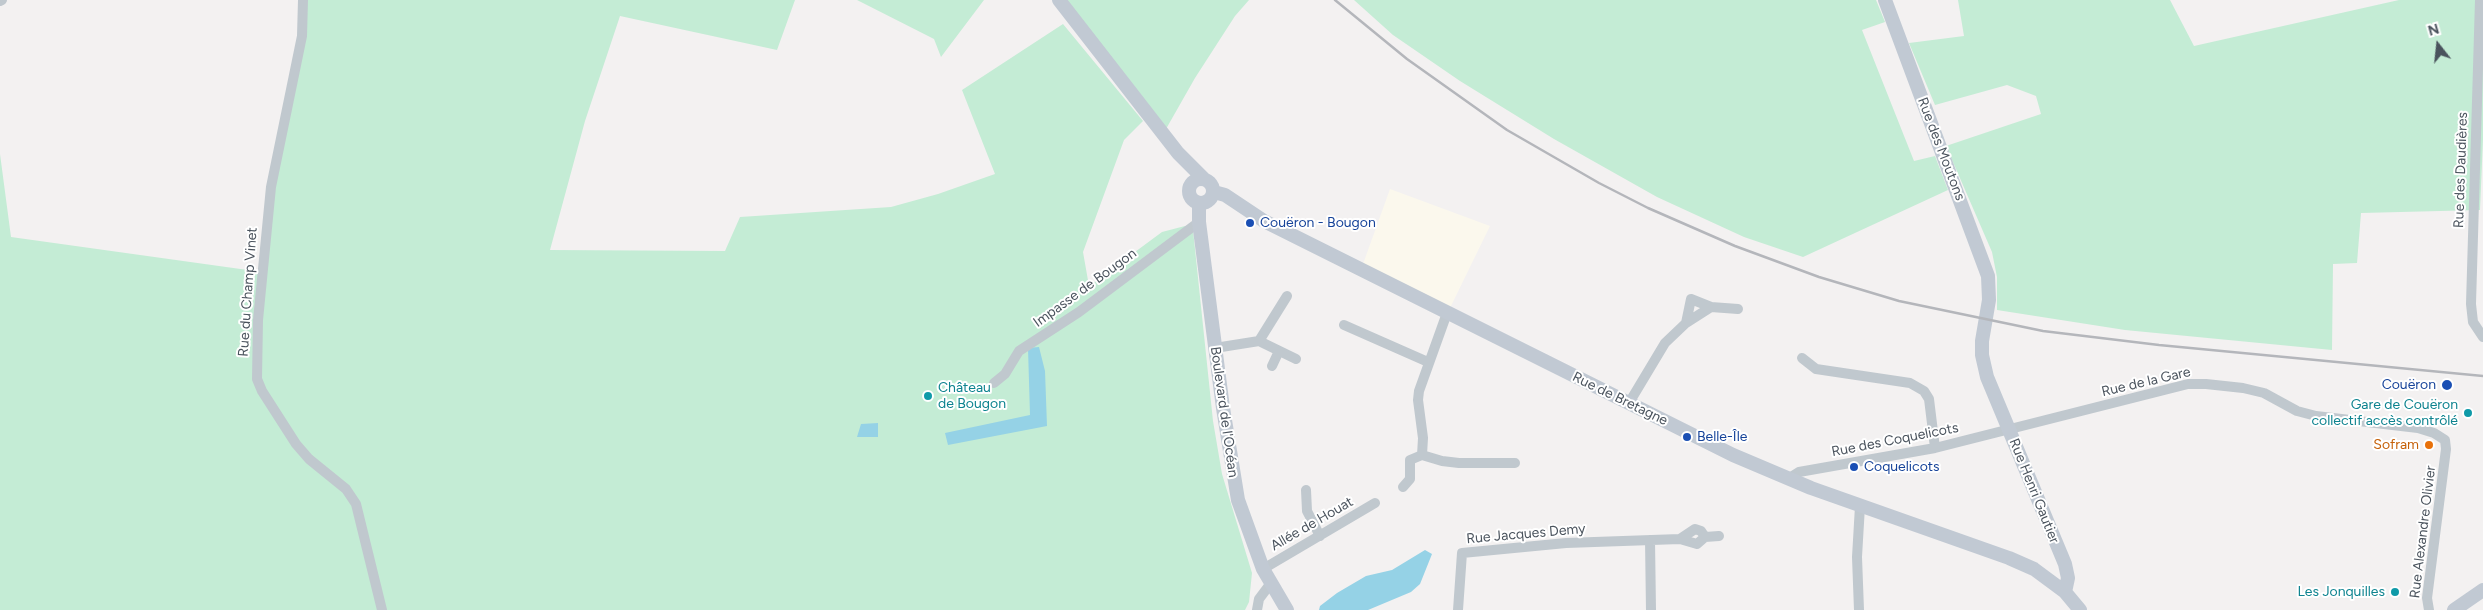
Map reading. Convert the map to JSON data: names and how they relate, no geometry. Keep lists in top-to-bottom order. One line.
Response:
{"streets":{"main road":["Rue des Moutons","Rue de Bretagne","Boulevard de l'Océan","Rue Henri Gautier"],"street":["Rue des Daudières","Impasse de Bougon","Rue du Champ Vinet","Rue de la Gare","Rue des Coquelicots","Allée de Houat","Rue Alexandre Olivier","Rue Jacques Demy"]},"crossings":[["Rue des Moutons","Rue Henri Gautier"],["Impasse de Bougon","Boulevard de l'Océan"],["Rue de la Gare","Rue des Coquelicots"],["Rue de la Gare","Rue Henri Gautier"],["Rue de la Gare","Rue Alexandre Olivier"],["Rue de Bretagne","Boulevard de l'Océan"],["Rue de Bretagne","Rue des Coquelicots"],["Rue de Bretagne","Rue Henri Gautier"],["Boulevard de l'Océan","Allée de Houat"],["Rue des Coquelicots","Rue Henri Gautier"]],"places":["Couëron - Bougon","Couëron","Château de Bougon","Gare de Couëron collectif accès contrôlé","Belle-Île","Sofram","Coquelicots","Les Jonquilles"],"north":"top"}
